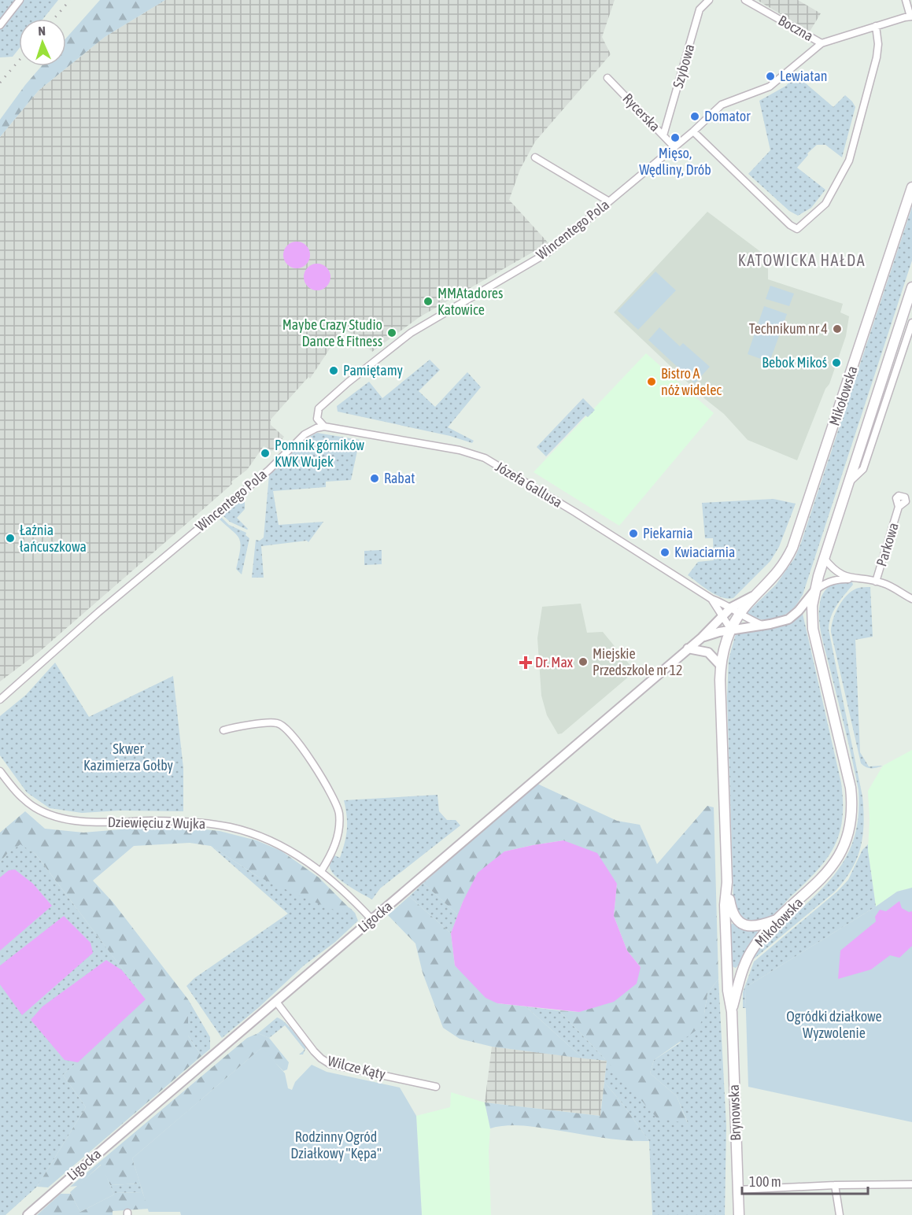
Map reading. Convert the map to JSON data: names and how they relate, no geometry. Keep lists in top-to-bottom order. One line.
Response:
{"streets":{"main road":["Mikołowska","Brynowska"],"street":["Boczna","Szybowa","Rycerska","Wincentego Pola","Józefa Gallusa","Parkowa","Dziewięciu z Wujka","Ligocka","Wilcze Kąty"]},"crossings":[["Boczna","Wincentego Pola"],["Szybowa","Rycerska"],["Rycerska","Wincentego Pola"],["Wincentego Pola","Józefa Gallusa"],["Mikołowska","Józefa Gallusa"],["Mikołowska","Parkowa"],["Mikołowska","Ligocka"],["Mikołowska","Brynowska"],["Józefa Gallusa","Ligocka"],["Dziewięciu z Wujka","Ligocka"],["Ligocka","Wilcze Kąty"]],"districts":["KATOWICKA HAŁDA"],"parks":["Skwer Kazimierza Gołby","Ogródki działkowe Wyzwolenie","Rodzinny Ogród Działkowy \"Kępa\""],"places":{"other":["Lewiatan","Domator","Mięso, Wędliny, Drób","MMAtadores Katowice","Technikum nr 4","Maybe Crazy Studio Dance & Fitness","Bebok Mikoś","Pamiętamy","Bistro A nóż widelec","Pomnik górników KWK Wujek","Rabat","Piekarnia","Łaźnia łańcuszkowa","Kwiaciarnia","Miejskie Przedszkole nr 12"],"health":["Dr. Max"]},"scale_bar":"100 m","north":"top"}
